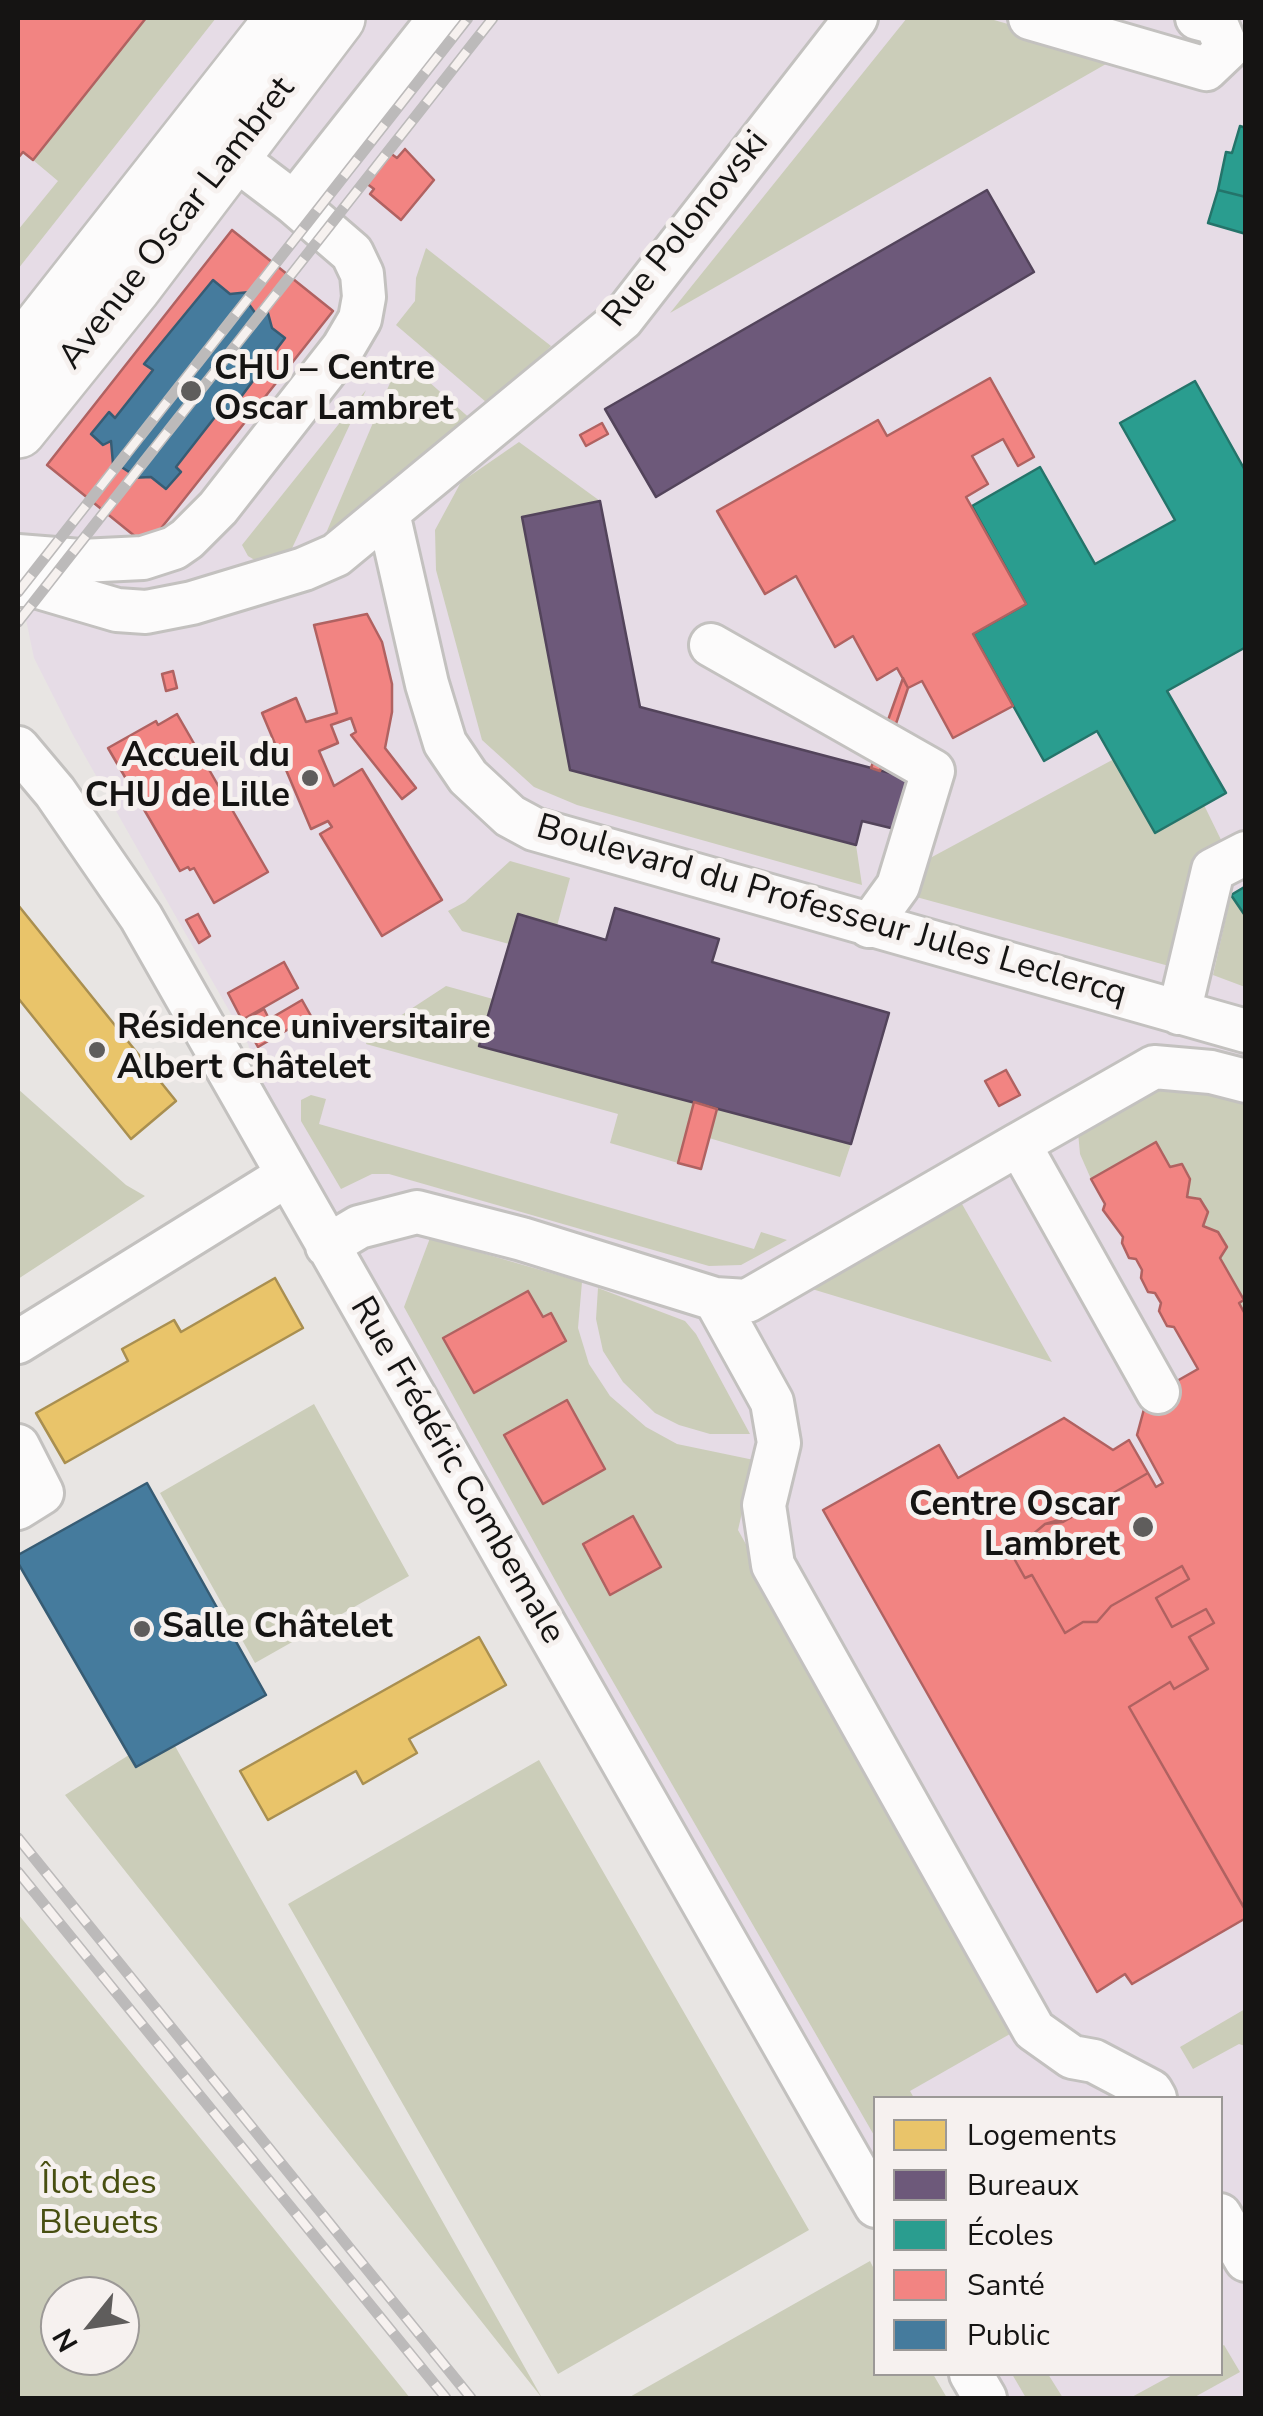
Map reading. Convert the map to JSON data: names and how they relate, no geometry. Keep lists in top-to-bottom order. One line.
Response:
{"streets":{"main road":["Avenue Oscar Lambret"],"street":["Rue Polonovski","Boulevard du Professeur Jules Leclercq","Rue Frédéric Combemale"]},"crossings":[["Rue Polonovski","Boulevard du Professeur Jules Leclercq"]],"parks":["Îlot des Bleuets"],"places":["CHU – Centre Oscar Lambret","Accueil du CHU de Lille","Résidence universitaire Albert Châtelet","Centre Oscar Lambret","Salle Châtelet"],"legend":["Logements","Bureaux","Écoles","Santé","Public"],"north":"bottom left"}
